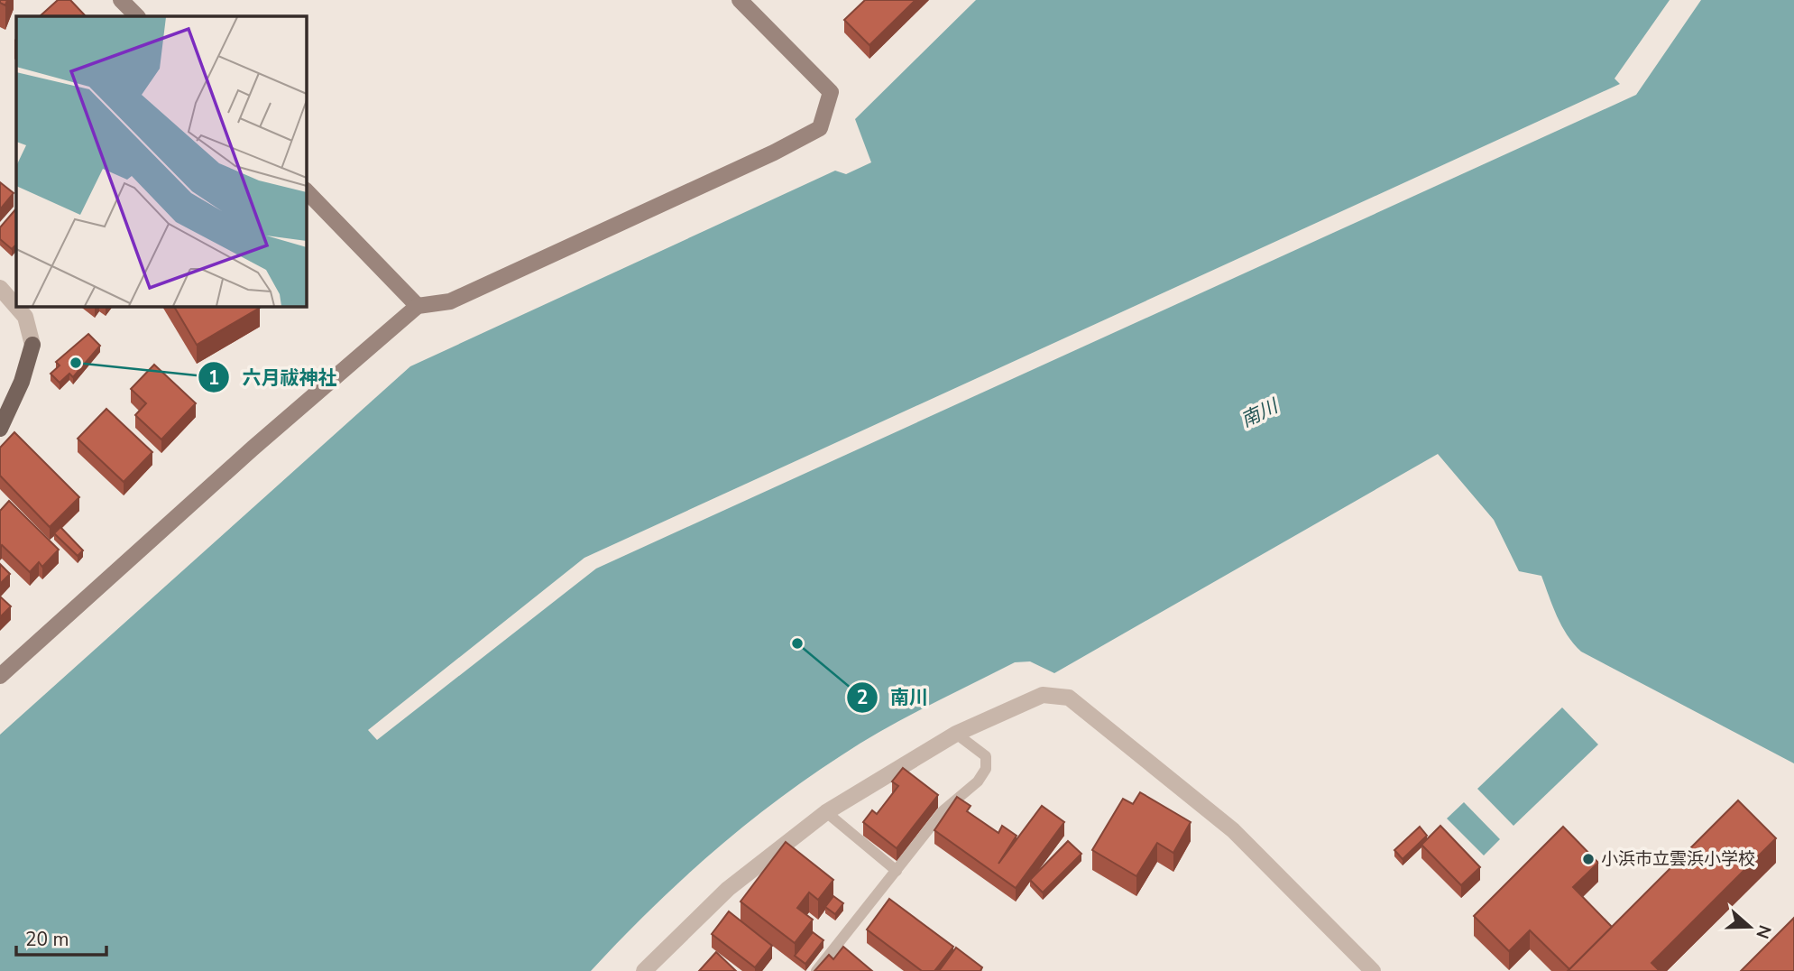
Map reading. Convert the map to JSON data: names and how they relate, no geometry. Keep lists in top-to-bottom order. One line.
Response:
{"water":["南川"],"places":["六月祓神社","南川","小浜市立雲浜小学校"],"scale_bar":"20 m","north":"right"}
